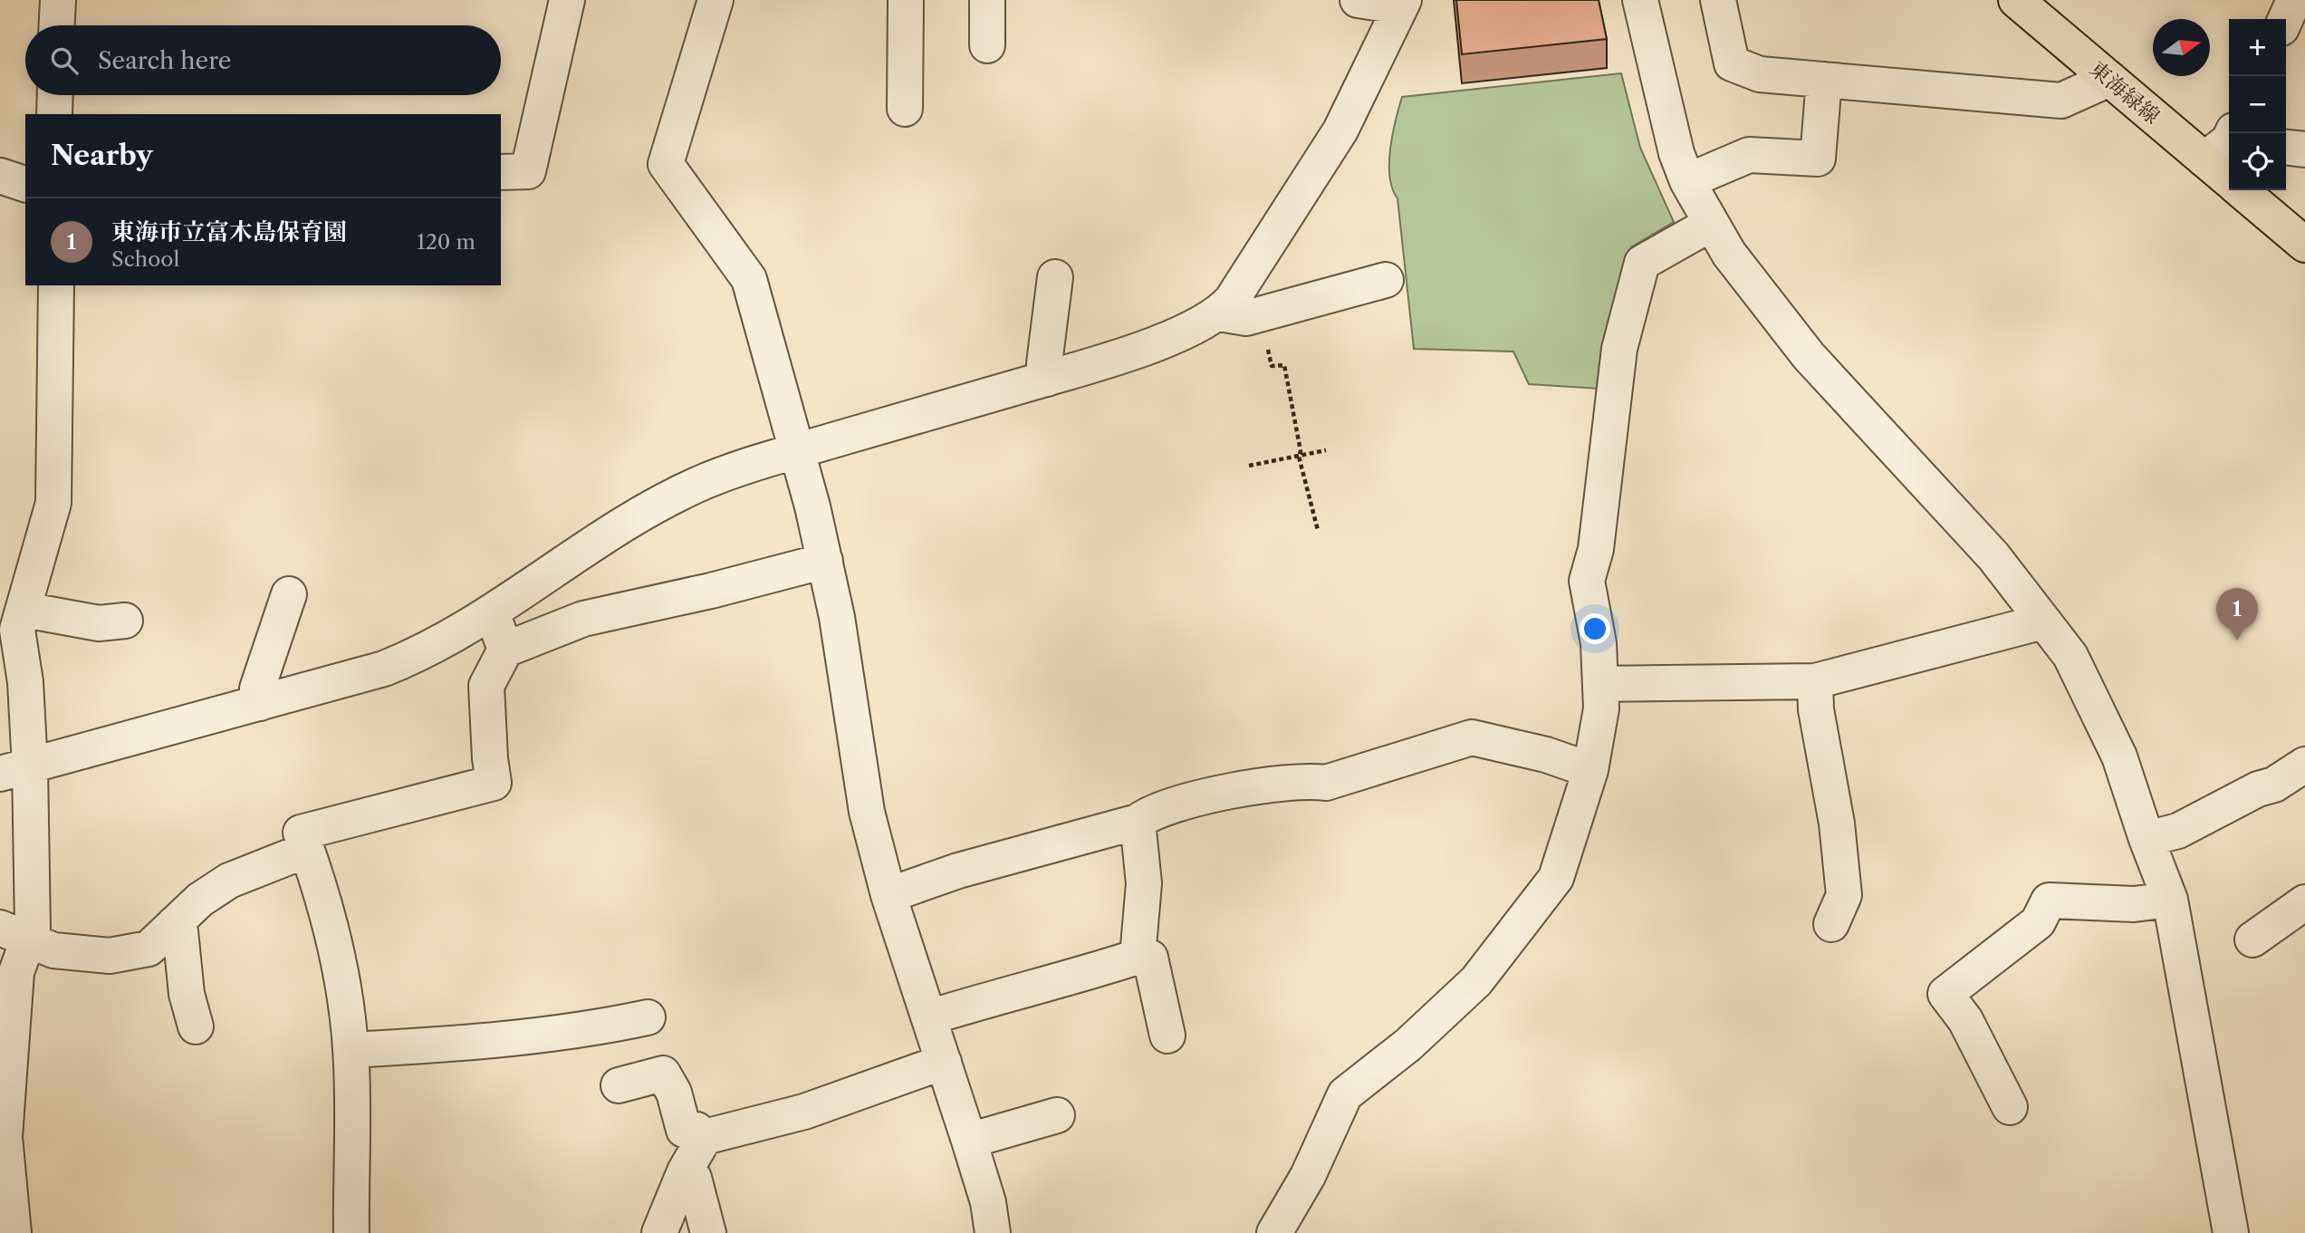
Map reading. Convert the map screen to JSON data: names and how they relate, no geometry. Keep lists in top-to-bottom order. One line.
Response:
{"streets":{"main road":["東海緑線"]},"north":"right","page":{"map_buttons":["+","−"],"search":"Search here","heading":"Nearby","list":[{"mark":"1","name":"東海市立富木島保育園","note":"School","value":"120 m"}],"pins":"1"}}
